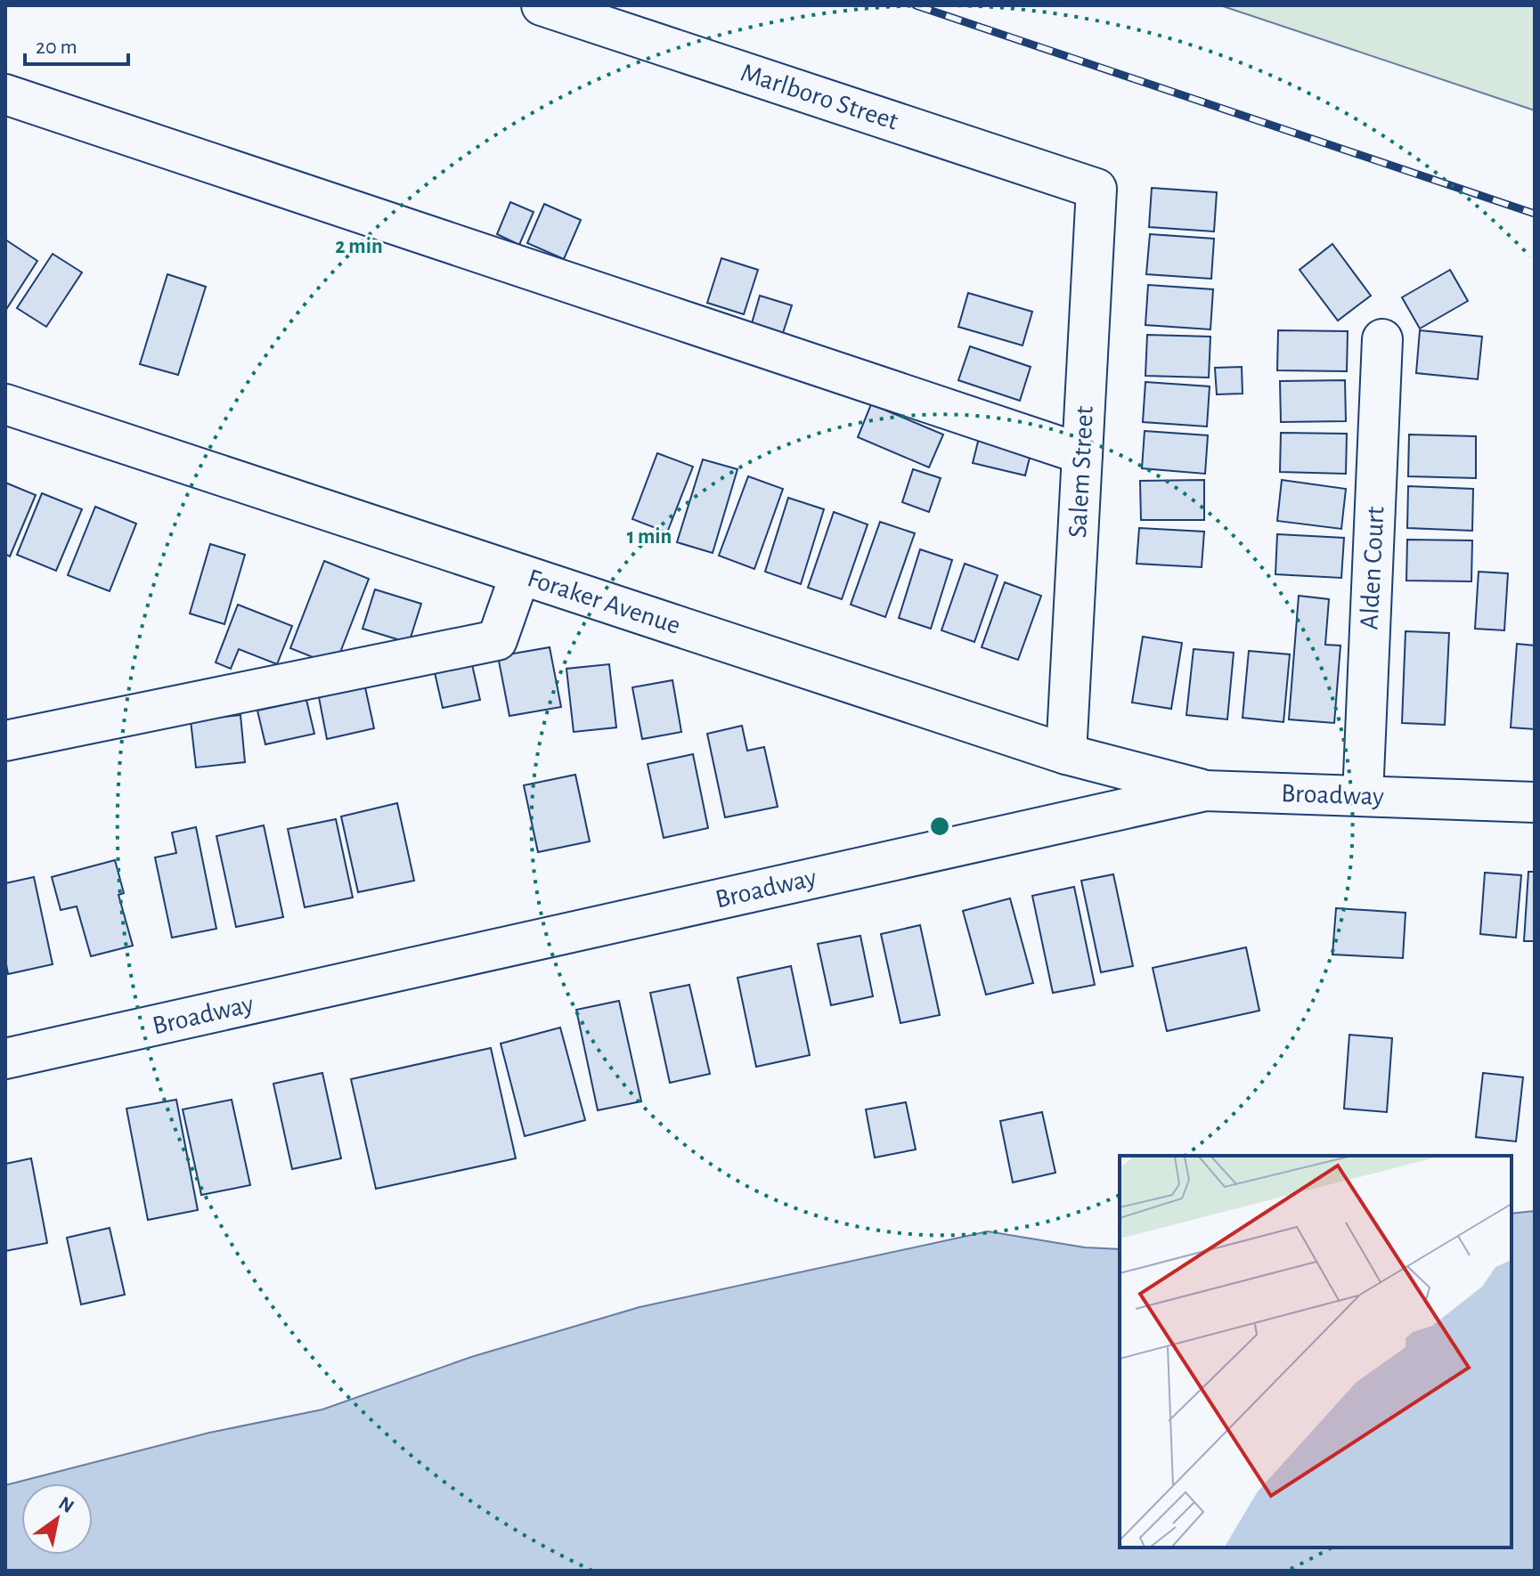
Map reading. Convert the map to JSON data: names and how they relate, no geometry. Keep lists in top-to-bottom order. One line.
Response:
{"streets":{"street":["Marlboro Street","Salem Street","Alden Court","Foraker Avenue","Broadway"]},"crossings":[["Marlboro Street","Salem Street"],["Salem Street","Foraker Avenue"],["Alden Court","Broadway"],["Foraker Avenue","Broadway"]],"scale_bar":"20 m","north":"top right","rings":["2 min","1 min"]}
